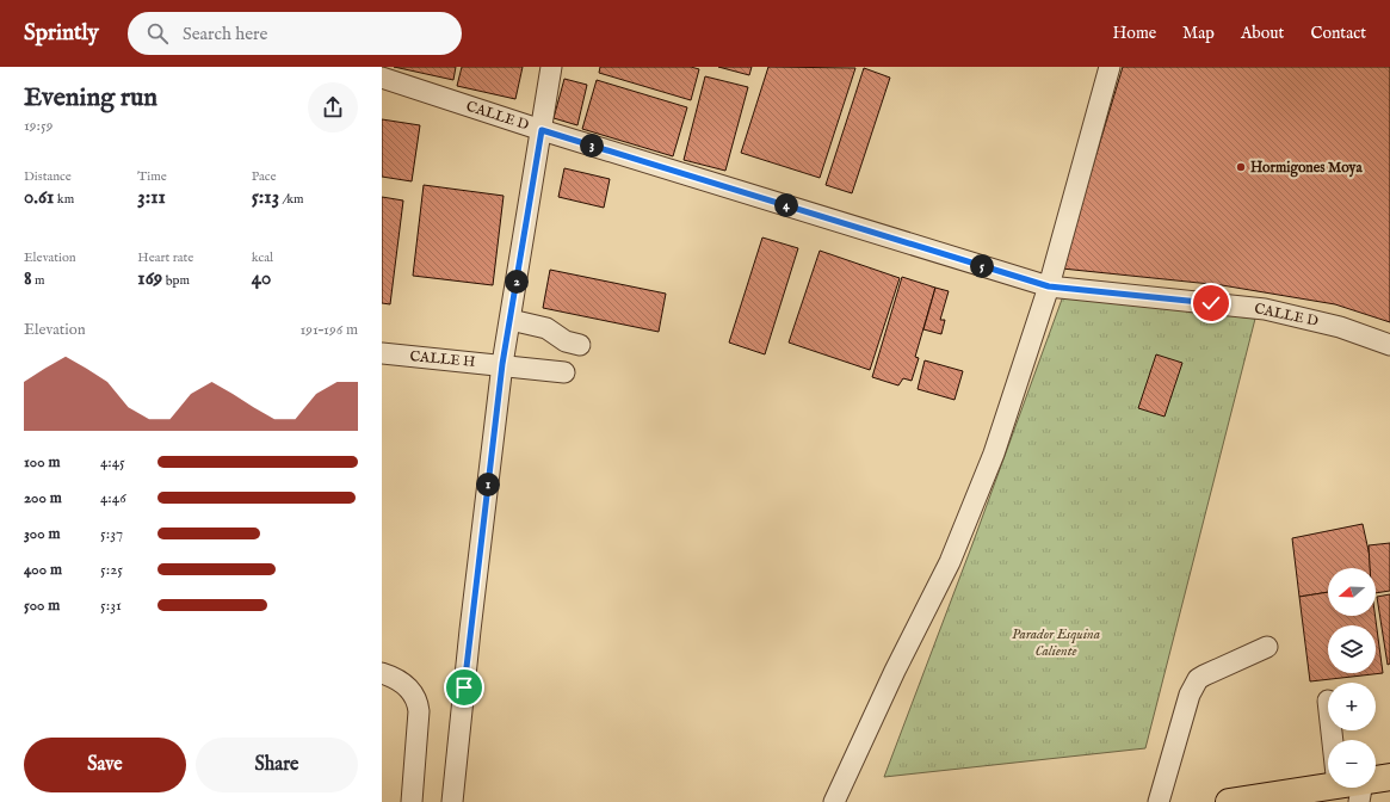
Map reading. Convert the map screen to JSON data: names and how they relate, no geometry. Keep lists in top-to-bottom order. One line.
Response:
{"streets":{"street":["CALLE D","CALLE H"]},"parks":["Parador Esquina Caliente"],"places":["Hormigones Moya"],"north":"left","page":{"header":"Sprintly","search":"Search here","nav":["Home","Map","About","Contact"],"heading":["Evening run","19:59"],"pins":["3","4","5","2","1"],"stats":[["Distance","0.61 km"],["Time","3:11"],["Pace","5:13 /km"],["Elevation","8 m"],["Heart rate","169 bpm"],["kcal","40"]],"chart":["Elevation","191–196 m"],"list":[{"name":"100 m","note":"4:45"},{"name":"200 m","note":"4:46"},{"name":"300 m","note":"5:37"},{"name":"400 m","note":"5:25"},{"name":"500 m","note":"5:31"}],"map_buttons":["+","−"],"buttons":["Save","Share"]}}
